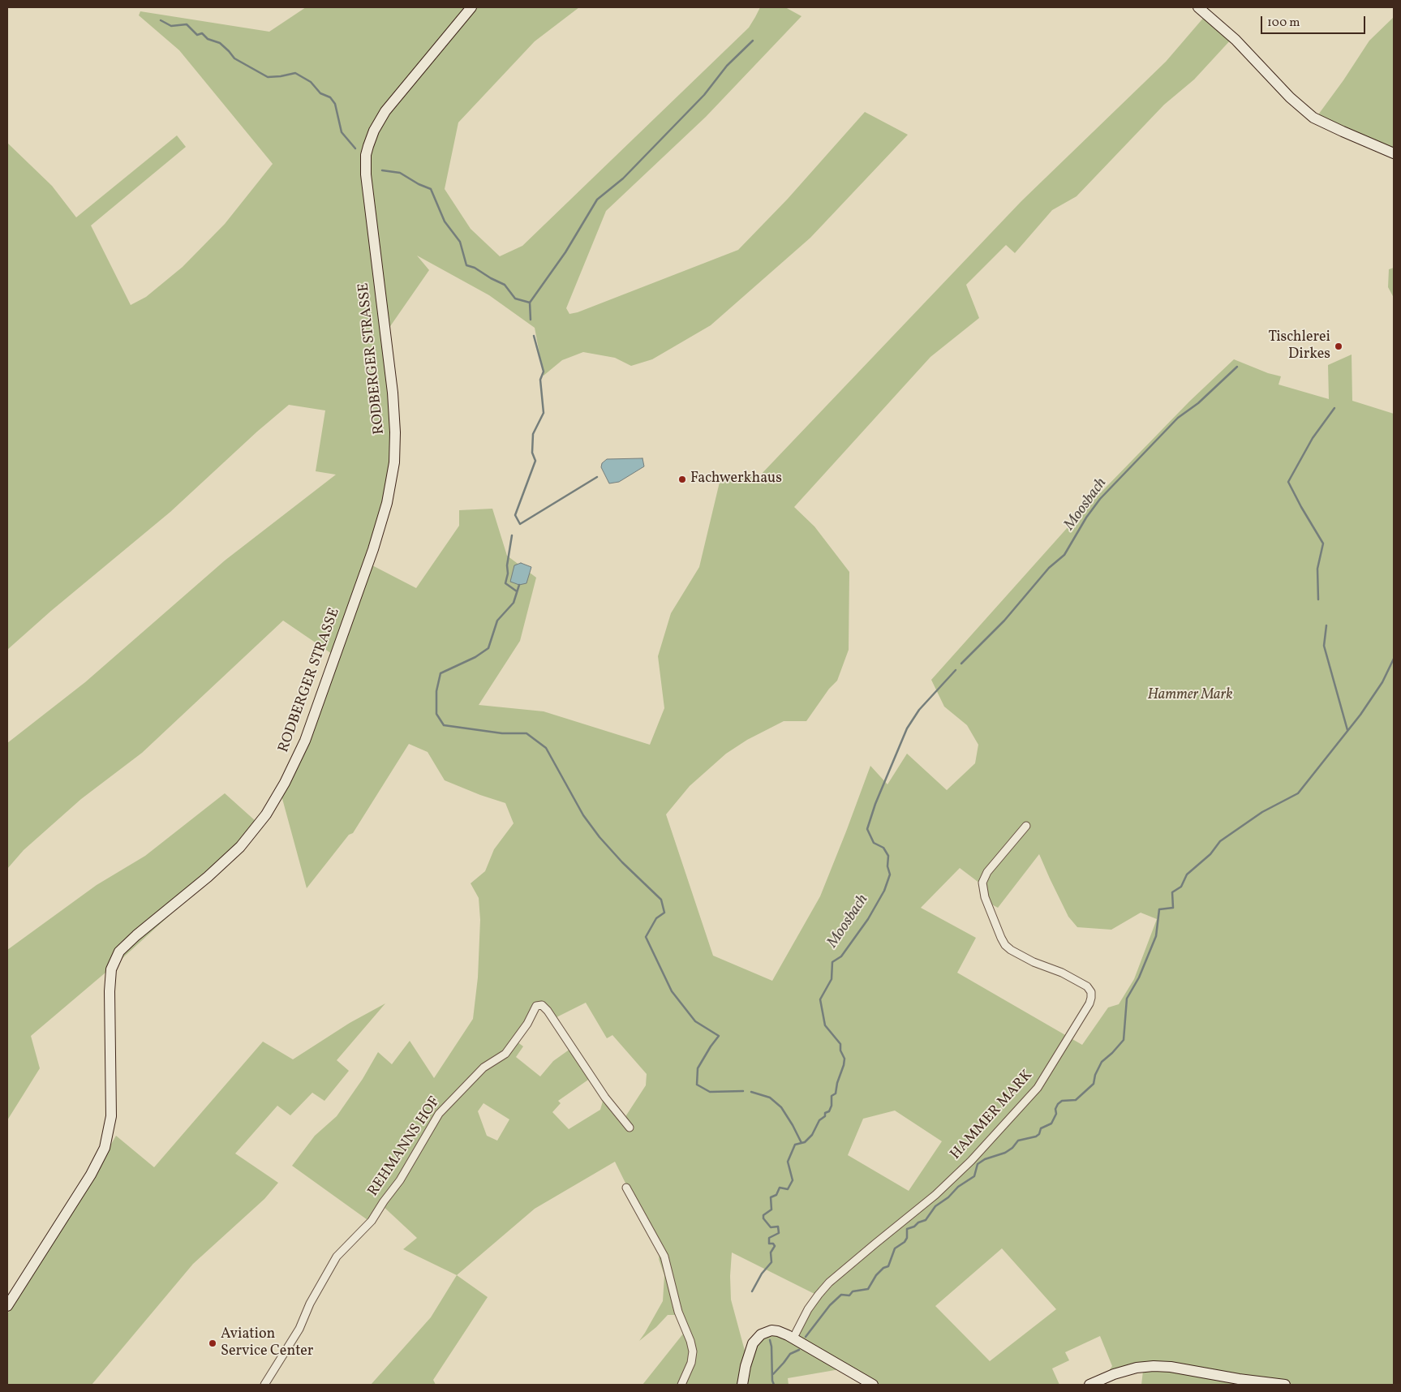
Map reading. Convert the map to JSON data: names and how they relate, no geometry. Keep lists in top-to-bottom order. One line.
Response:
{"streets":{"street":["RODBERGER STRASSE","HAMMER MARK","REHMANNS HOF"]},"water":["Moosbach"],"parks":["Hammer Mark"],"places":["Tischlerei Dirkes","Fachwerkhaus","Aviation Service Center"],"scale_bar":"100 m"}
